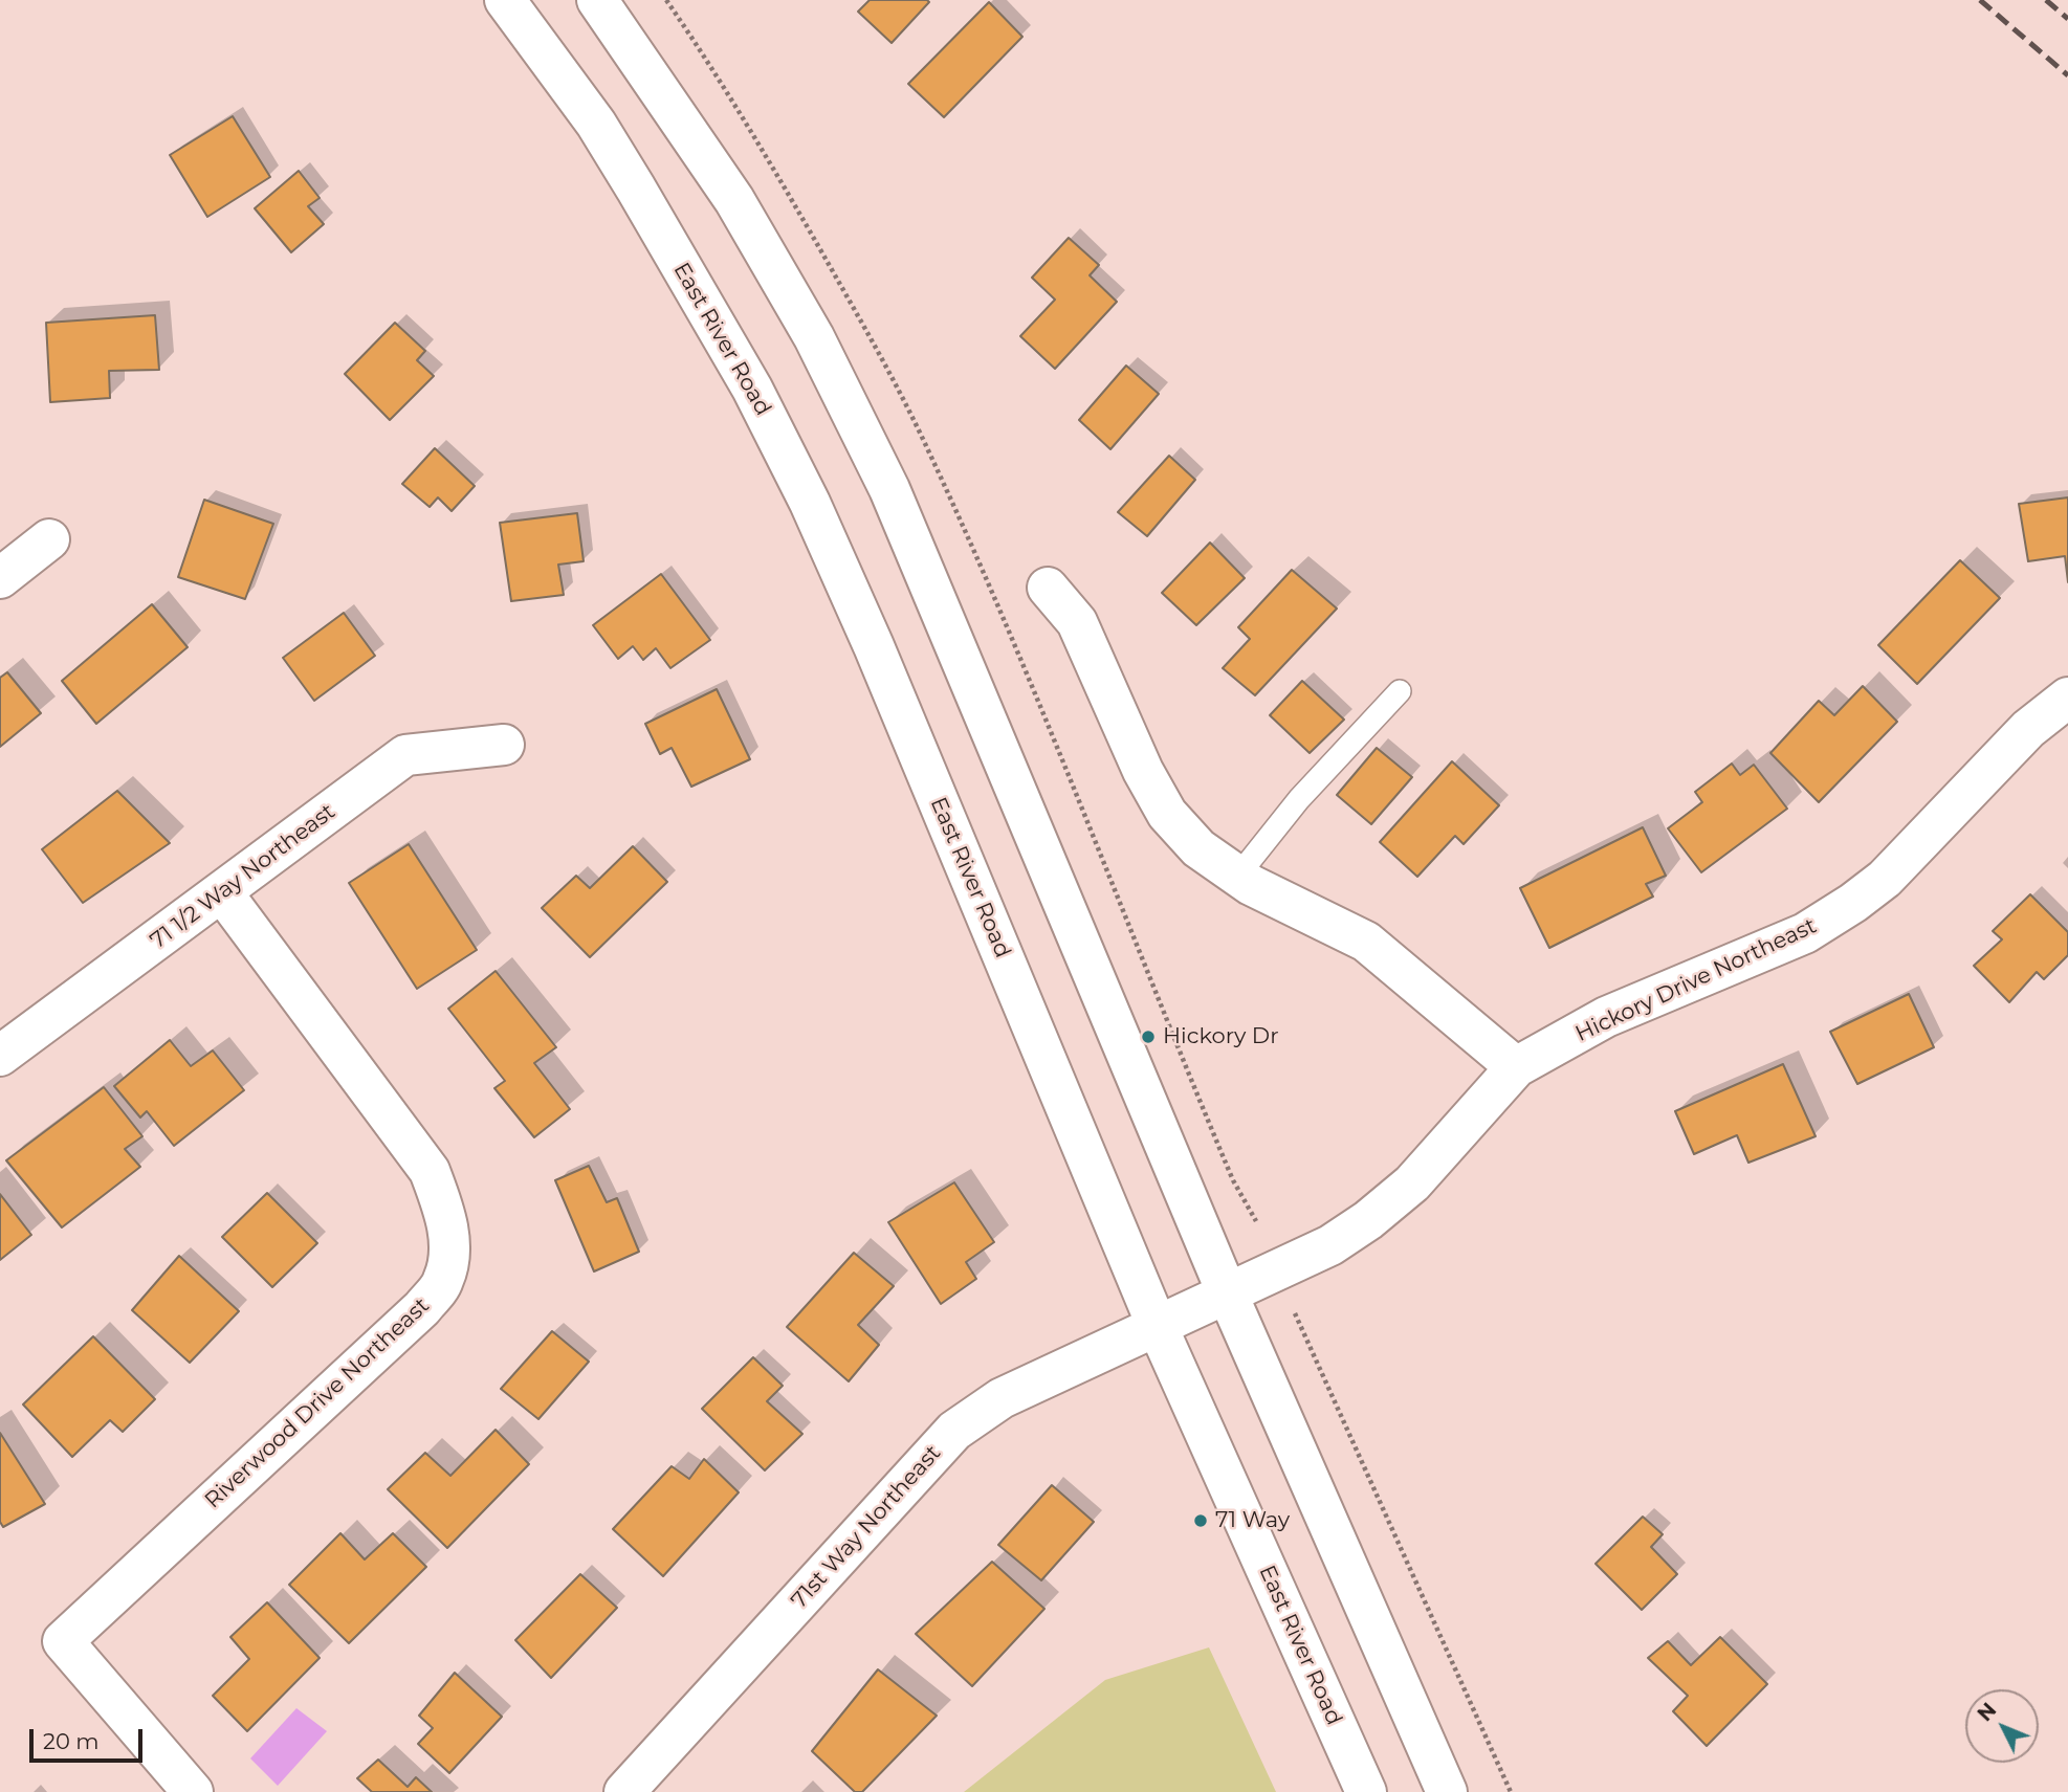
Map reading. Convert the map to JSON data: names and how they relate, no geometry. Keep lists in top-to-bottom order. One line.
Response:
{"streets":{"street":["East River Road","71 1/2 Way Northeast","Hickory Drive Northeast","Riverwood Drive Northeast","71st Way Northeast"]},"crossings":[["East River Road","Hickory Drive Northeast"],["East River Road","71st Way Northeast"],["71 1/2 Way Northeast","Riverwood Drive Northeast"],["Hickory Drive Northeast","71st Way Northeast"]],"places":["Hickory Dr","71 Way"],"scale_bar":"20 m","north":"top left"}
